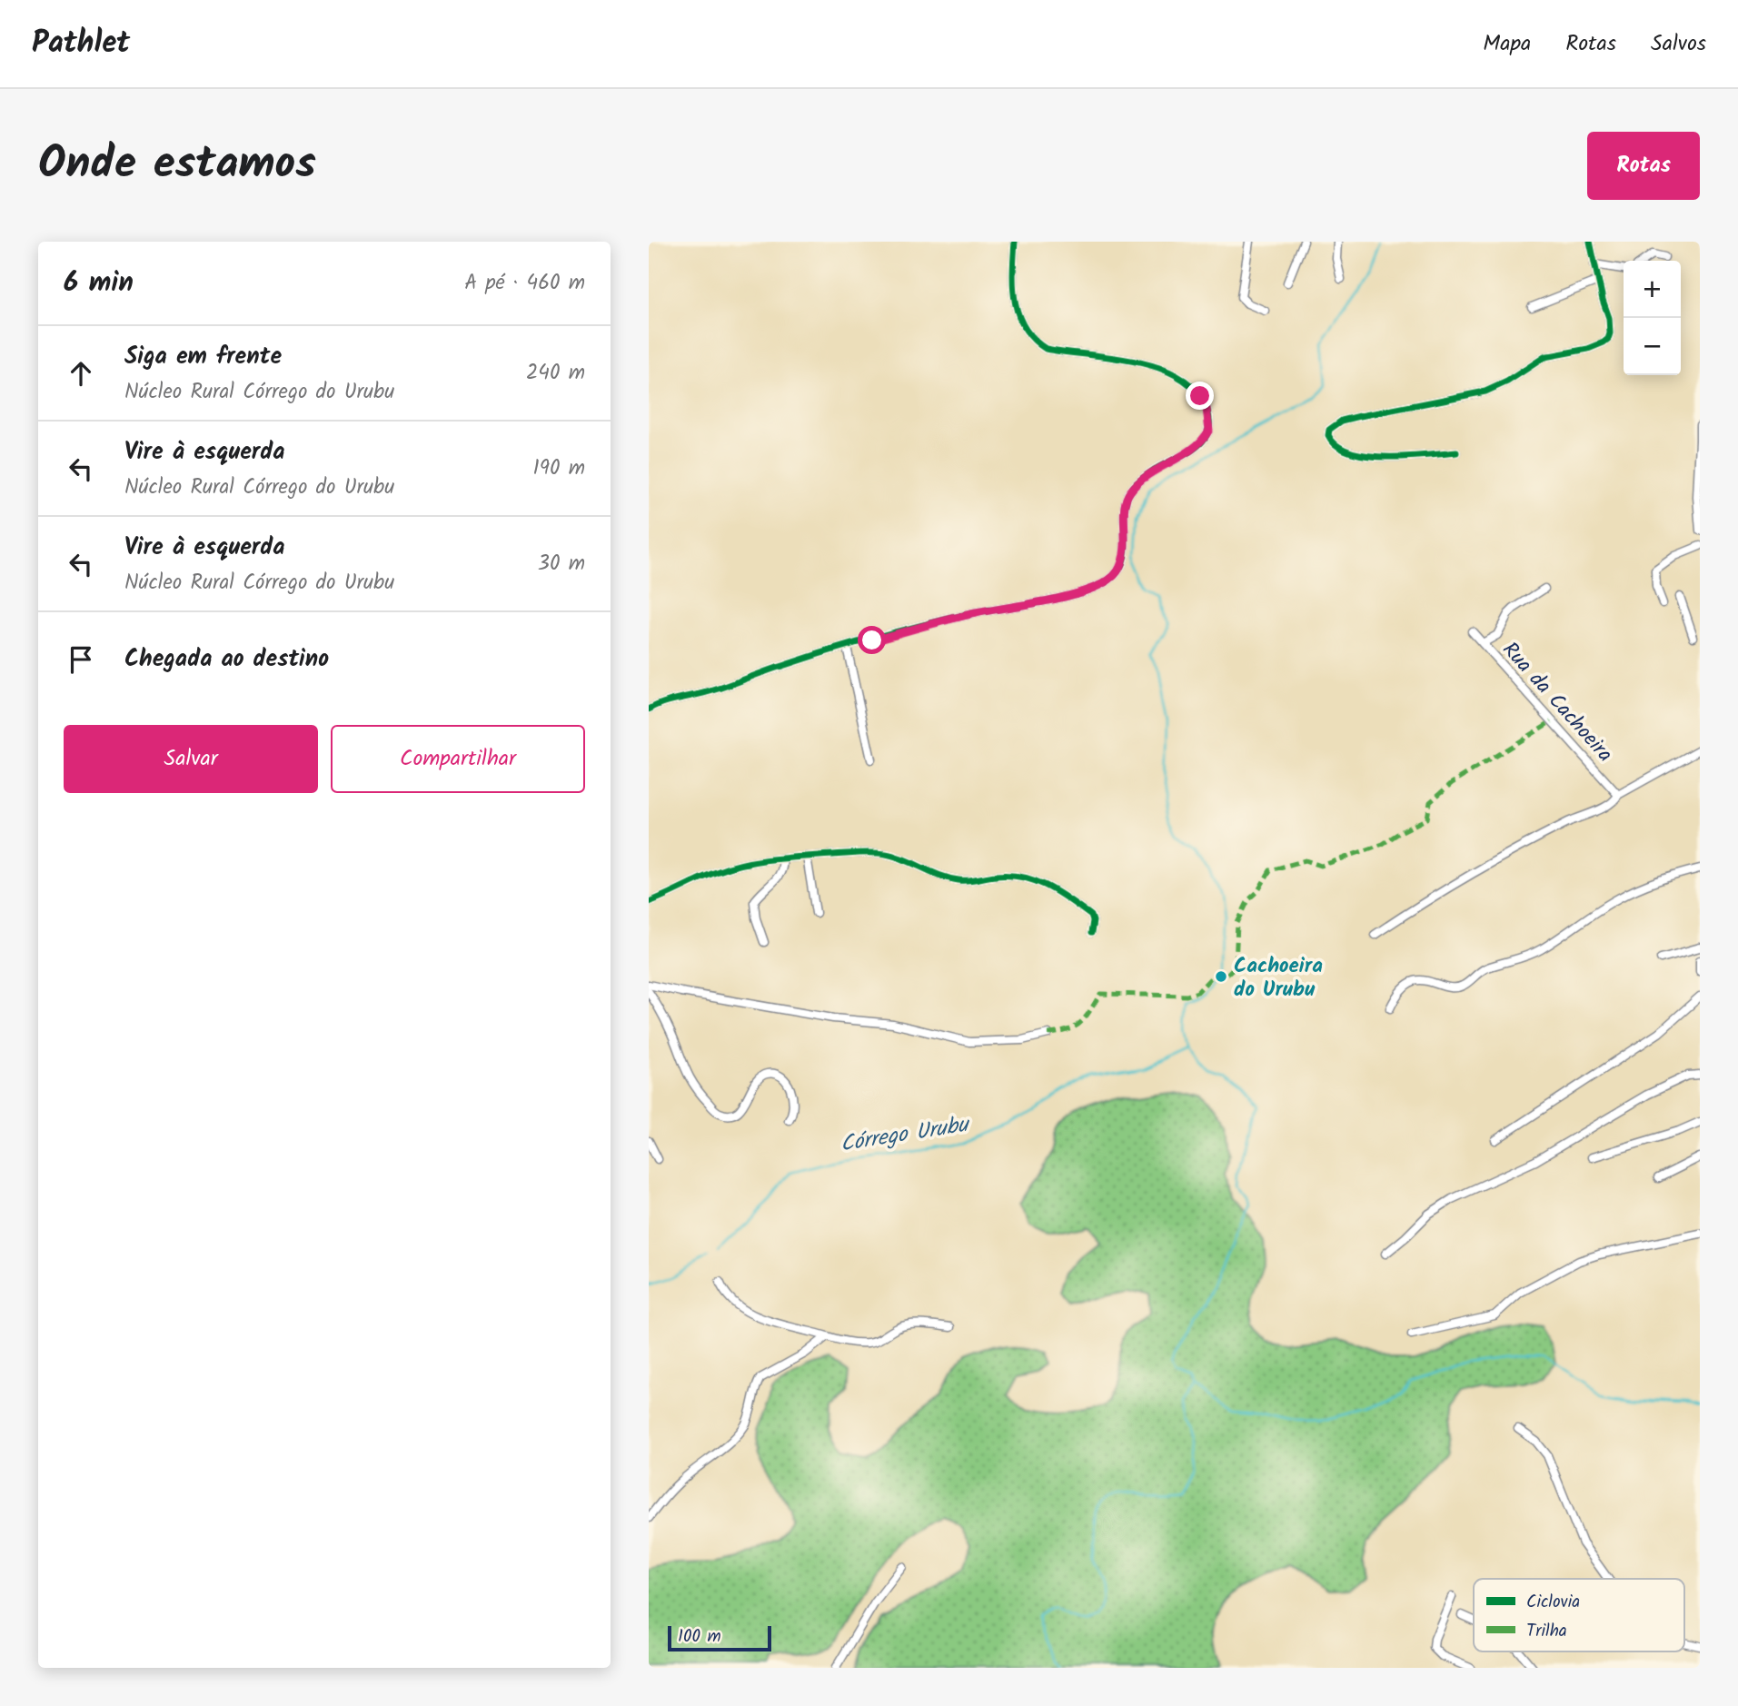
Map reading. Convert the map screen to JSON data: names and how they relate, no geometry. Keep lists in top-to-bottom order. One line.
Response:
{"streets":{"street":["Rua da Cachoeira"]},"water":["Córrego Urubu"],"places":["Cachoeira do Urubu"],"legend":["Ciclovia","Trilha"],"scale_bar":"100 m","page":{"header":"Pathlet","nav":["Mapa","Rotas","Salvos"],"title":"Onde estamos","buttons":["Rotas",["Salvar","Compartilhar"]],"heading":["6 min","A pé · 460 m"],"map_buttons":["+","−"],"list":[["Siga em frente","Núcleo Rural Córrego do Urubu","240 m"],["Vire à esquerda","Núcleo Rural Córrego do Urubu","190 m"],["Vire à esquerda","Núcleo Rural Córrego do Urubu","30 m"],"Chegada ao destino"],"scale":"100 m"}}
